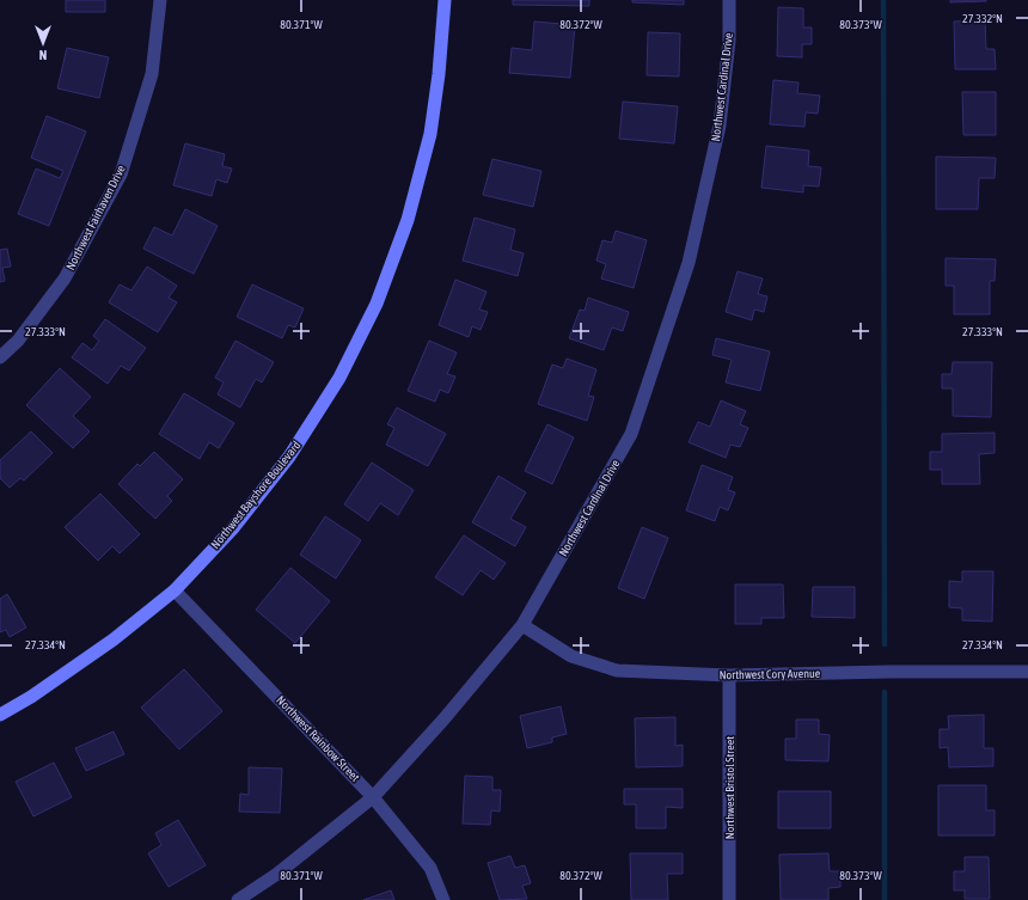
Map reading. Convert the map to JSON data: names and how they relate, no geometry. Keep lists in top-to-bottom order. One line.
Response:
{"streets":{"main road":["Northwest Bayshore Boulevard"],"street":["Northwest Cardinal Drive","Northwest Fairhaven Drive","Northwest Cory Avenue","Northwest Rainbow Street","Northwest Bristol Street"]},"crossings":[["Northwest Cardinal Drive","Northwest Cory Avenue"],["Northwest Cardinal Drive","Northwest Rainbow Street"],["Northwest Bayshore Boulevard","Northwest Rainbow Street"],["Northwest Cory Avenue","Northwest Bristol Street"]],"north":"bottom","coordinates":["27.332°N","80.371°W","80.372°W","80.373°W","27.333°N","27.334°N"]}
